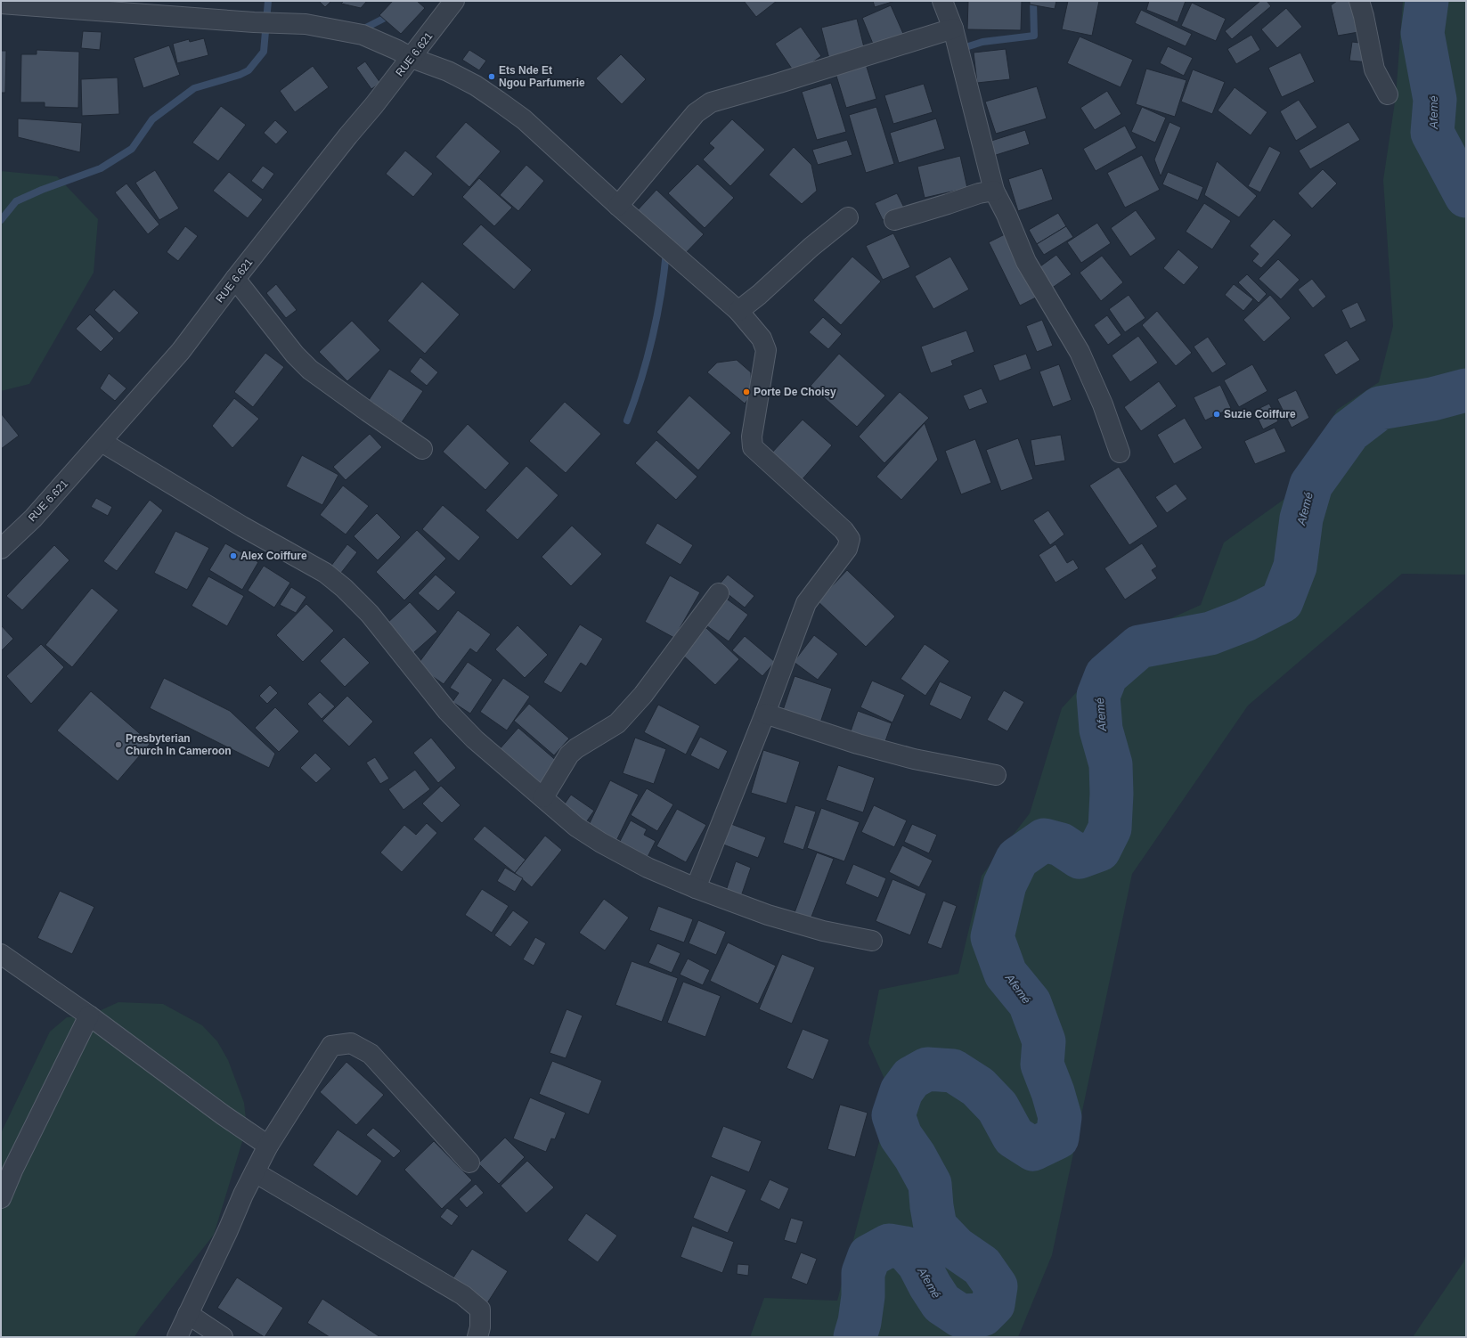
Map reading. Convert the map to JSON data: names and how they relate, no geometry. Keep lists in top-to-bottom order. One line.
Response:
{"streets":{"street":["RUE 6.621"]},"water":["Afemé"],"places":["Ets Nde Et Ngou Parfumerie","Porte De Choisy","Suzie Coiffure","Alex Coiffure","Presbyterian Church In Cameroon"]}
